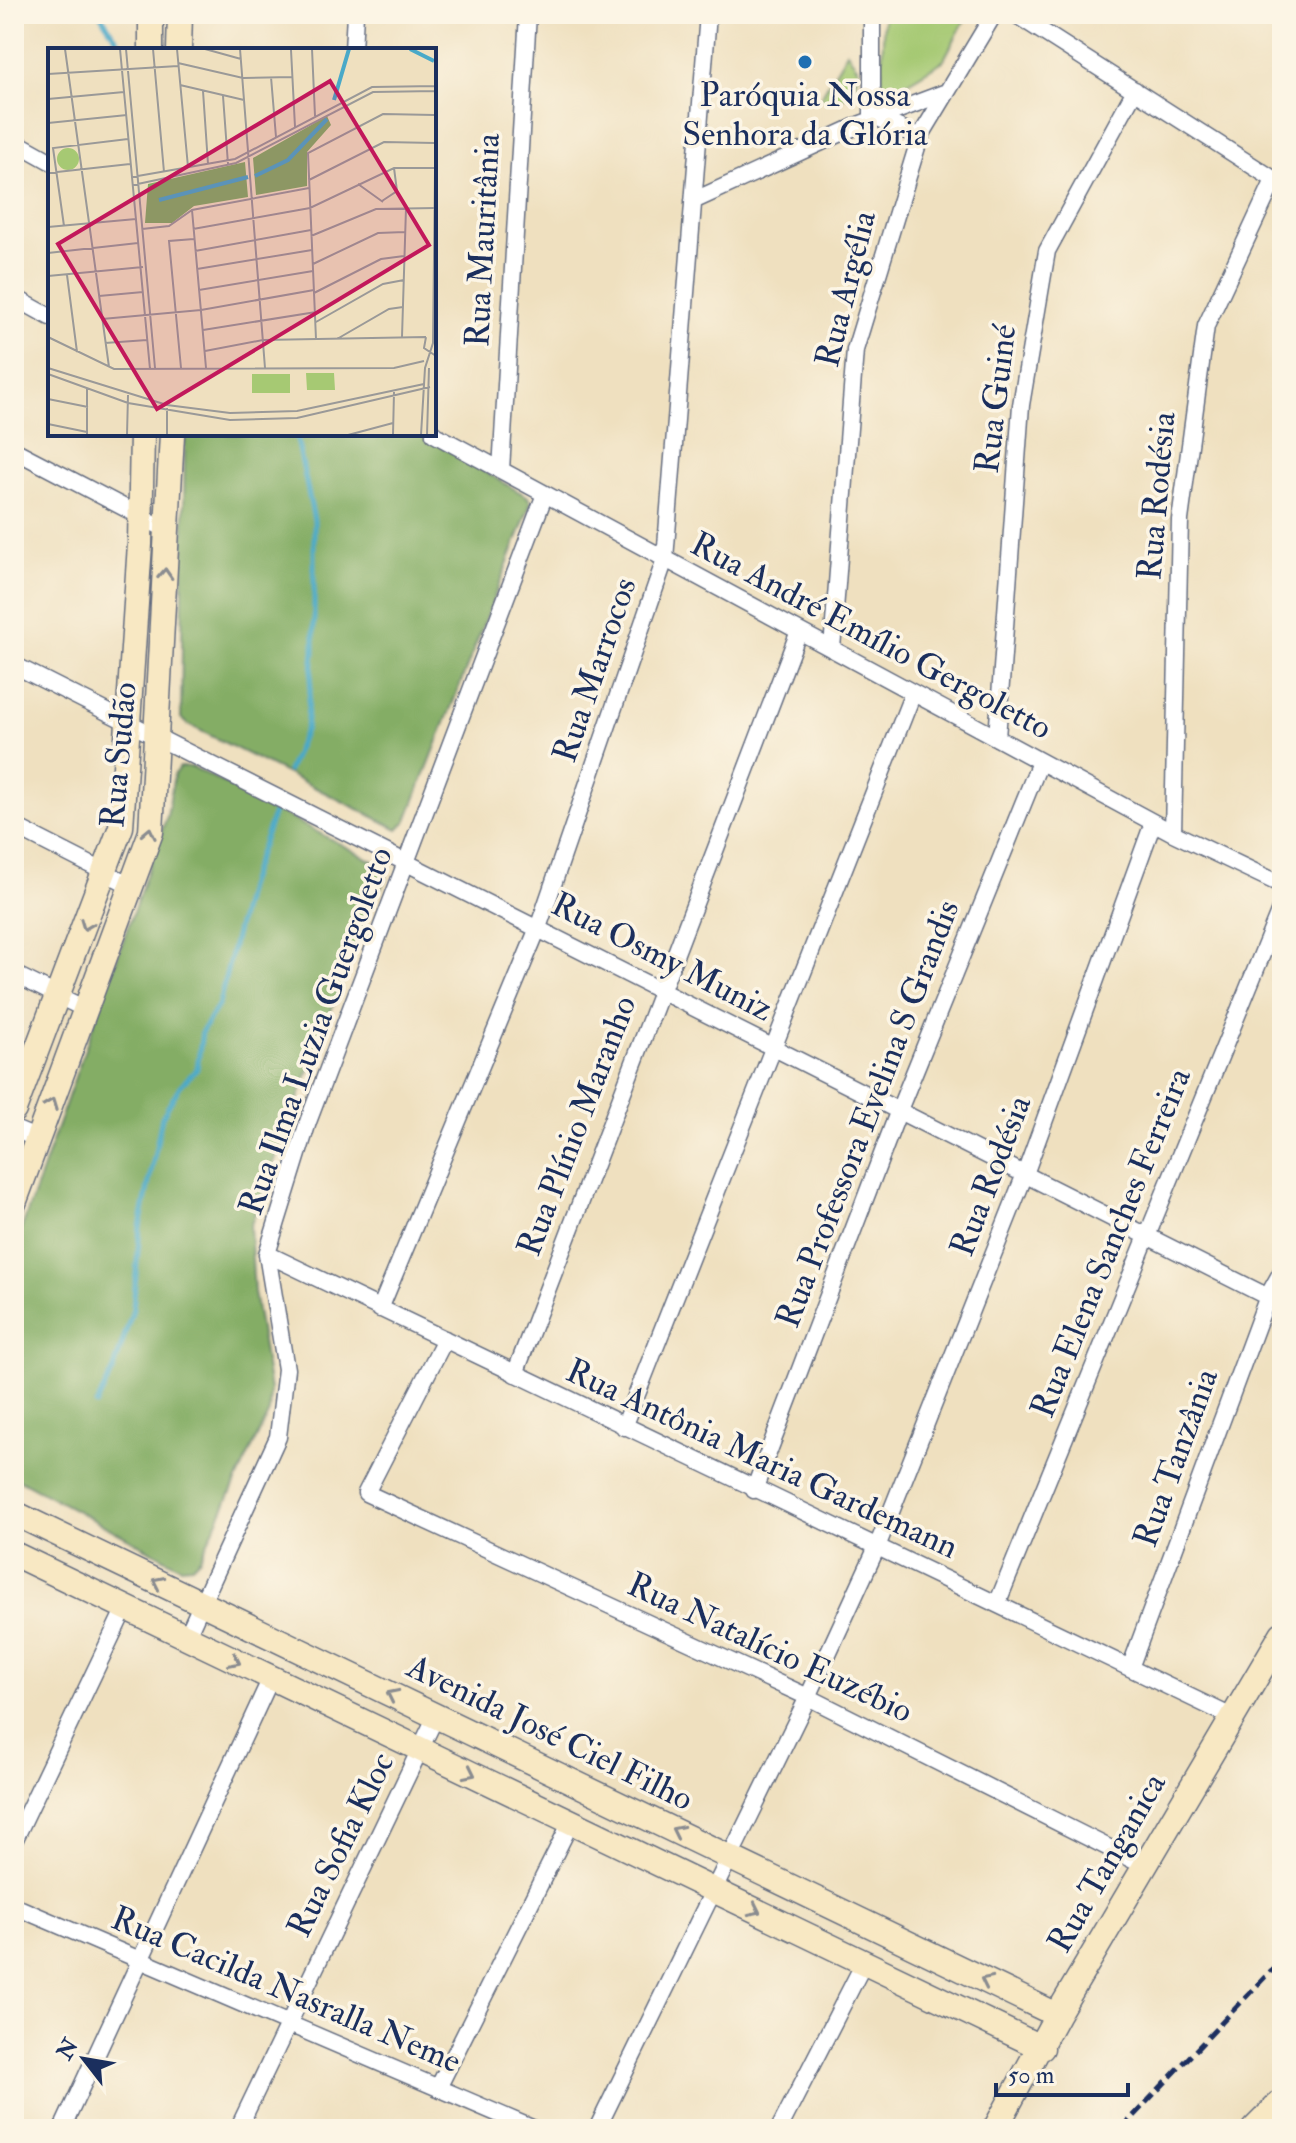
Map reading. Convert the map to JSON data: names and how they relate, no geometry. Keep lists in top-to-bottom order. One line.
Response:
{"streets":{"street":["Rua Mauritânia","Rua Argélia","Rua Guiné","Rua Rodésia","Rua André Emílio Gergoletto","Rua Marrocos","Rua Sudão","Rua Osmy Muniz","Rua Ilma Luzia Guergoletto","Rua Professora Evelina S Grandis","Rua Plínio Maranho","Rua Elena Sanches Ferreira","Rua Tanzânia","Rua Antônia Maria Gardemann","Rua Natalício Euzébio","Avenida José Ciel Filho","Rua Sofia Kloc","Rua Tanganica","Rua Cacilda Nasralla Neme"]},"crossings":[["Rua Mauritânia","Rua André Emílio Gergoletto"],["Rua Argélia","Rua André Emílio Gergoletto"],["Rua Guiné","Rua André Emílio Gergoletto"],["Rua Rodésia","Rua André Emílio Gergoletto"],["Rua Rodésia","Rua Osmy Muniz"],["Rua Rodésia","Rua Antônia Maria Gardemann"],["Rua Rodésia","Rua Natalício Euzébio"],["Rua Rodésia","Avenida José Ciel Filho"],["Rua André Emílio Gergoletto","Rua Marrocos"],["Rua André Emílio Gergoletto","Rua Ilma Luzia Guergoletto"],["Rua André Emílio Gergoletto","Rua Professora Evelina S Grandis"],["Rua André Emílio Gergoletto","Rua Plínio Maranho"],["Rua Marrocos","Rua Osmy Muniz"],["Rua Marrocos","Rua Antônia Maria Gardemann"],["Rua Sudão","Rua Osmy Muniz"],["Rua Osmy Muniz","Rua Ilma Luzia Guergoletto"],["Rua Osmy Muniz","Rua Professora Evelina S Grandis"],["Rua Osmy Muniz","Rua Plínio Maranho"],["Rua Osmy Muniz","Rua Elena Sanches Ferreira"],["Rua Osmy Muniz","Rua Tanzânia"],["Rua Ilma Luzia Guergoletto","Rua Antônia Maria Gardemann"],["Rua Ilma Luzia Guergoletto","Avenida José Ciel Filho"],["Rua Professora Evelina S Grandis","Rua Antônia Maria Gardemann"],["Rua Plínio Maranho","Rua Antônia Maria Gardemann"],["Rua Elena Sanches Ferreira","Rua Antônia Maria Gardemann"],["Rua Tanzânia","Rua Antônia Maria Gardemann"],["Rua Antônia Maria Gardemann","Rua Natalício Euzébio"],["Rua Antônia Maria Gardemann","Rua Tanganica"],["Rua Natalício Euzébio","Rua Tanganica"],["Avenida José Ciel Filho","Rua Sofia Kloc"],["Avenida José Ciel Filho","Rua Tanganica"],["Rua Sofia Kloc","Rua Cacilda Nasralla Neme"]],"places":["Paróquia Nossa Senhora da Glória"],"scale_bar":"50 m","north":"top left"}
